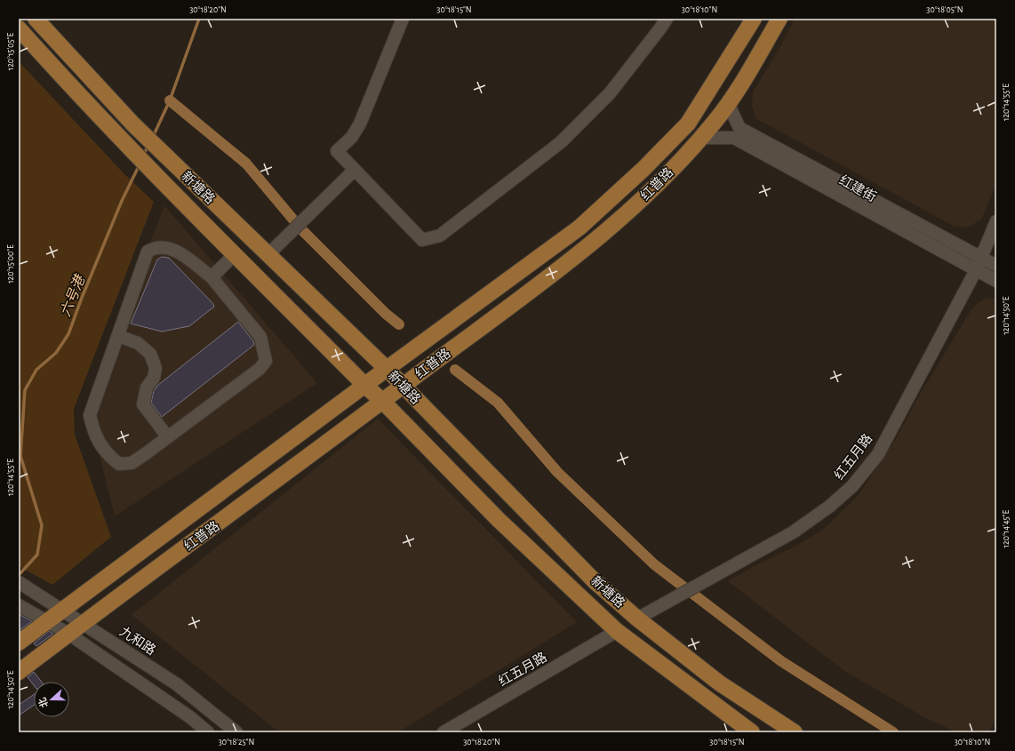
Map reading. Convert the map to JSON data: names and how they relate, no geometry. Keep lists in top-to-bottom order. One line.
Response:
{"streets":{"main road":["红普路","新塘路"],"street":["红建街","红五月路","九和路"]},"crossings":[["红普路","新塘路"],["红普路","红建街"],["红普路","九和路"],["新塘路","红五月路"],["红建街","红五月路"]],"water":["六号港"],"north":"left","coordinates":["30°18'20\"N","30°18'15\"N","30°18'10\"N","30°18'05\"N","120°15'05\"E","120°14'55\"E","120°15'00\"E","120°14'50\"E","120°14'45\"E","30°18'25\"N"]}
